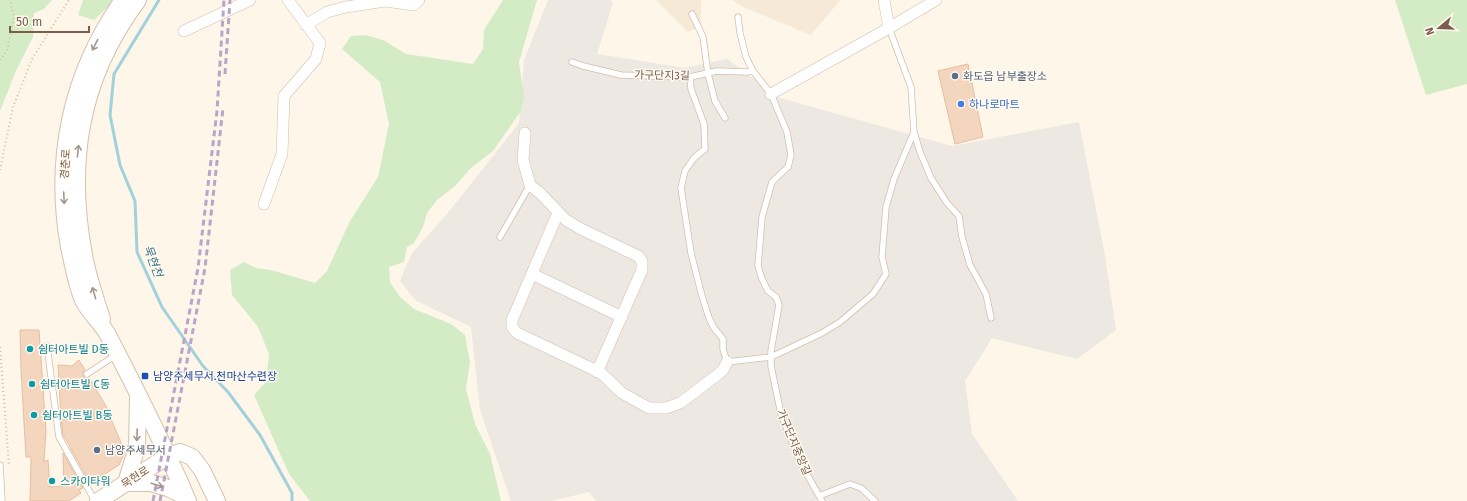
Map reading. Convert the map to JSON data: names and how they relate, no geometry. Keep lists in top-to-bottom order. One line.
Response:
{"streets":{"street":["경춘로","묵현로"],"lane":["가구단지3길","가구단지중앙길"]},"crossings":[["가구단지3길","가구단지중앙길"],["경춘로","묵현로"]],"water":["묵현천"],"places":{"other":["화도읍 남부출장소","하나로마트","쉼터아트빌 D동","쉼터아트빌 C동","쉼터아트빌 B동","남양주세무서","스카이타워"],"transit":["남양주세무서.천마산수련장"]},"scale_bar":"50 m","north":"left"}
